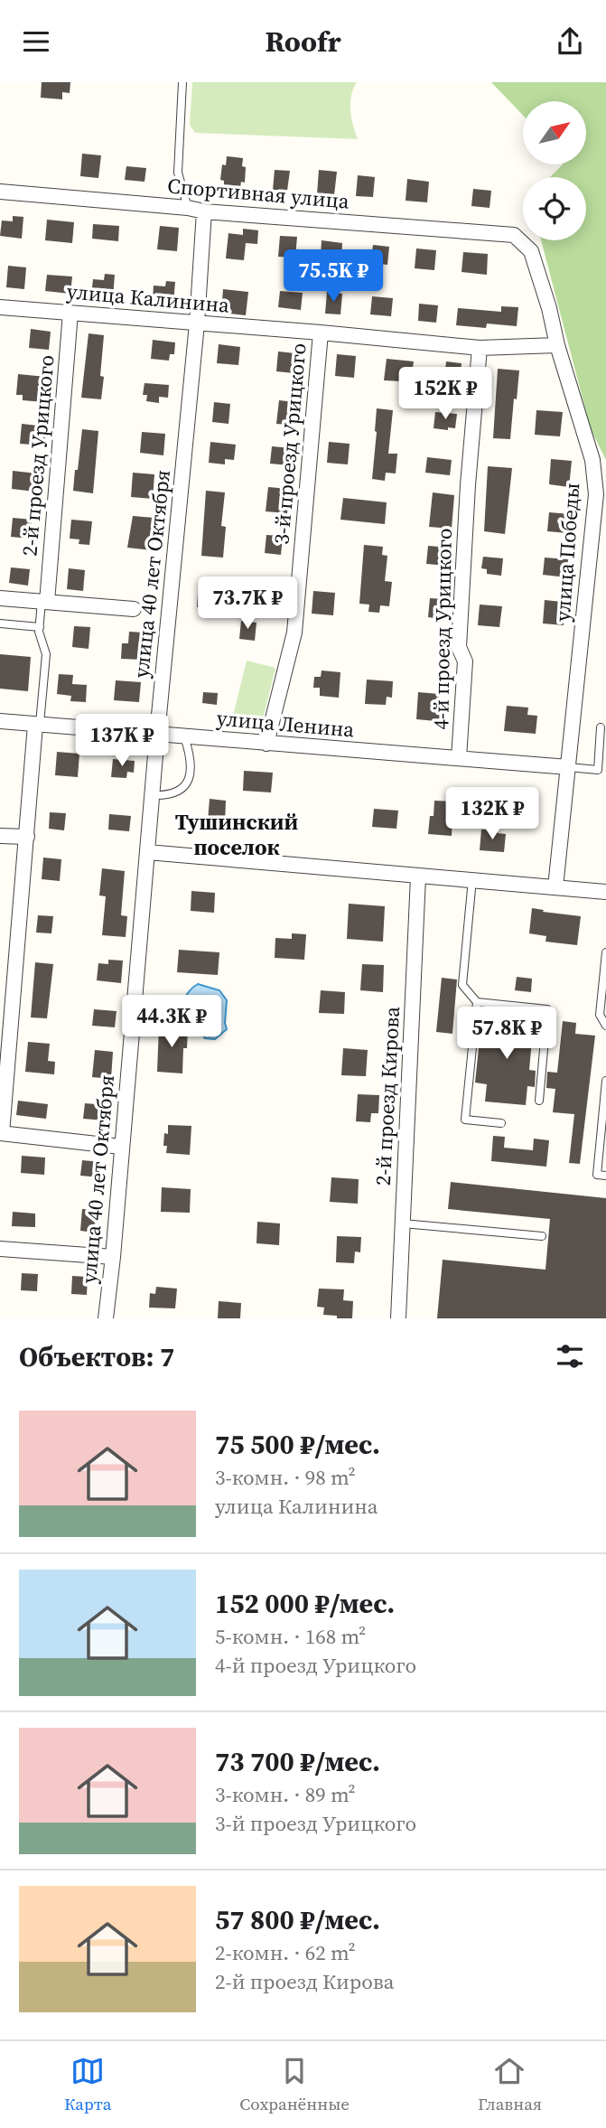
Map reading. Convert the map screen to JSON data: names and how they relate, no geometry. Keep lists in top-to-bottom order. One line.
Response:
{"streets":{"street":["Спортивная улица","улица Калинина","3-й проезд Урицкого","2-й проезд Урицкого","улица Победы","улица 40 лет Октября","4-й проезд Урицкого","улица Ленина","2-й проезд Кирова"]},"crossings":[["Спортивная улица","улица Победы"],["Спортивная улица","улица 40 лет Октября"],["улица Калинина","3-й проезд Урицкого"],["улица Калинина","2-й проезд Урицкого"],["улица Калинина","улица Победы"],["улица Калинина","улица 40 лет Октября"],["улица Калинина","4-й проезд Урицкого"],["3-й проезд Урицкого","улица Ленина"],["улица Победы","улица Ленина"],["улица 40 лет Октября","улица Ленина"],["4-й проезд Урицкого","улица Ленина"]],"districts":["Тушинский поселок"],"north":"top right","page":{"header":"Roofr","price":["75.5K ₽","152K ₽","73.7K ₽","137K ₽","132K ₽","44.3K ₽","57.8K ₽"],"heading":"Объектов: 7","list":[{"name":"75 500 ₽/мес.","note":"3-комн. · 98 m² · улица Калинина"},{"name":"152 000 ₽/мес.","note":"5-комн. · 168 m² · 4-й проезд Урицкого"},{"name":"73 700 ₽/мес.","note":"3-комн. · 89 m² · 3-й проезд Урицкого"},{"name":"57 800 ₽/мес.","note":"2-комн. · 62 m² · 2-й проезд Кирова"}],"tabs":["Карта","Сохранённые","Главная"]}}
